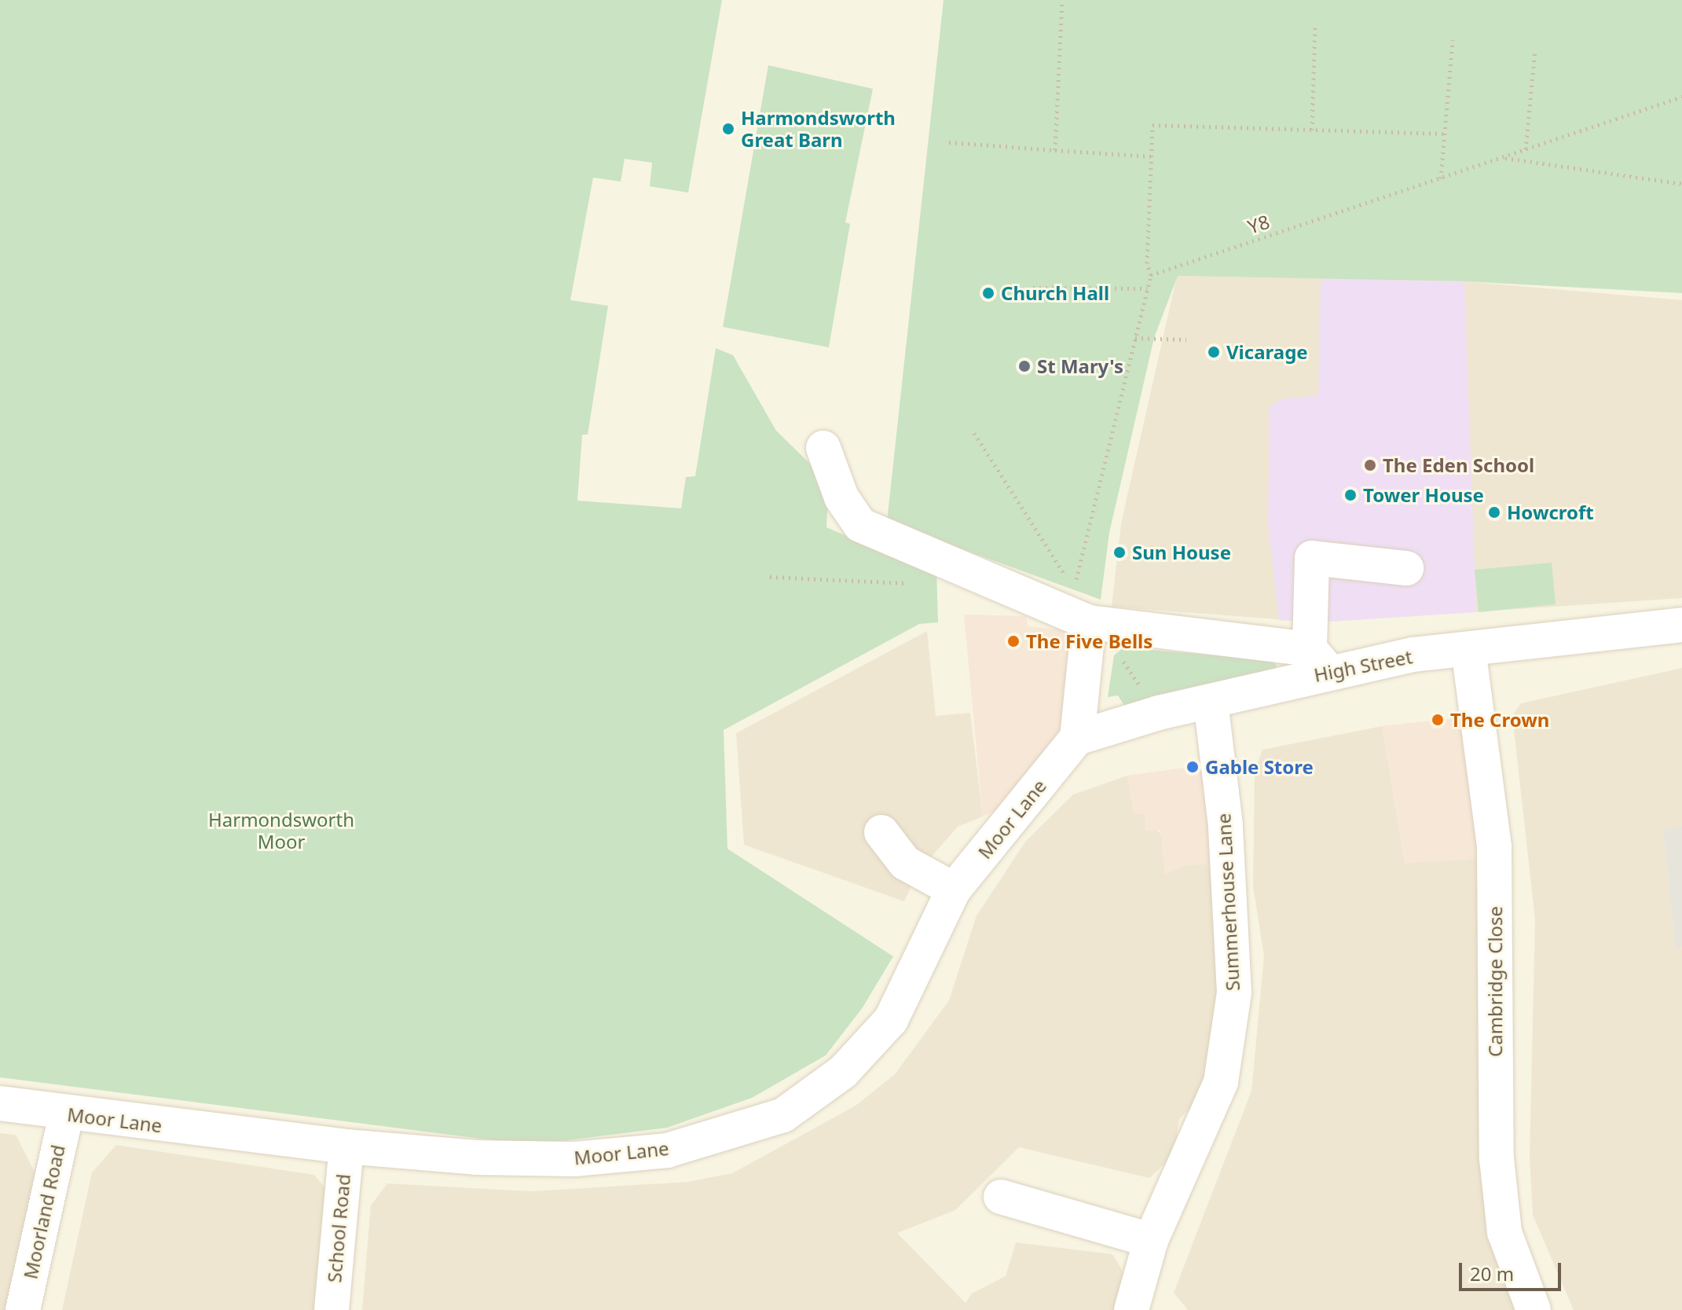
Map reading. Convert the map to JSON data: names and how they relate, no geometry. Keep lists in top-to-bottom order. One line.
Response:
{"streets":{"street":["High Street","Moor Lane","Summerhouse Lane","Cambridge Close","Moorland Road","School Road"],"path":["Y8"]},"crossings":[["High Street","Moor Lane"],["High Street","Summerhouse Lane"],["High Street","Cambridge Close"],["Moor Lane","Moorland Road"],["Moor Lane","School Road"]],"parks":["Harmondsworth Moor"],"places":["Harmondsworth Great Barn","Church Hall","Vicarage","St Mary's","The Eden School","Tower House","Howcroft","Sun House","The Five Bells","The Crown","Gable Store"],"scale_bar":"20 m"}
